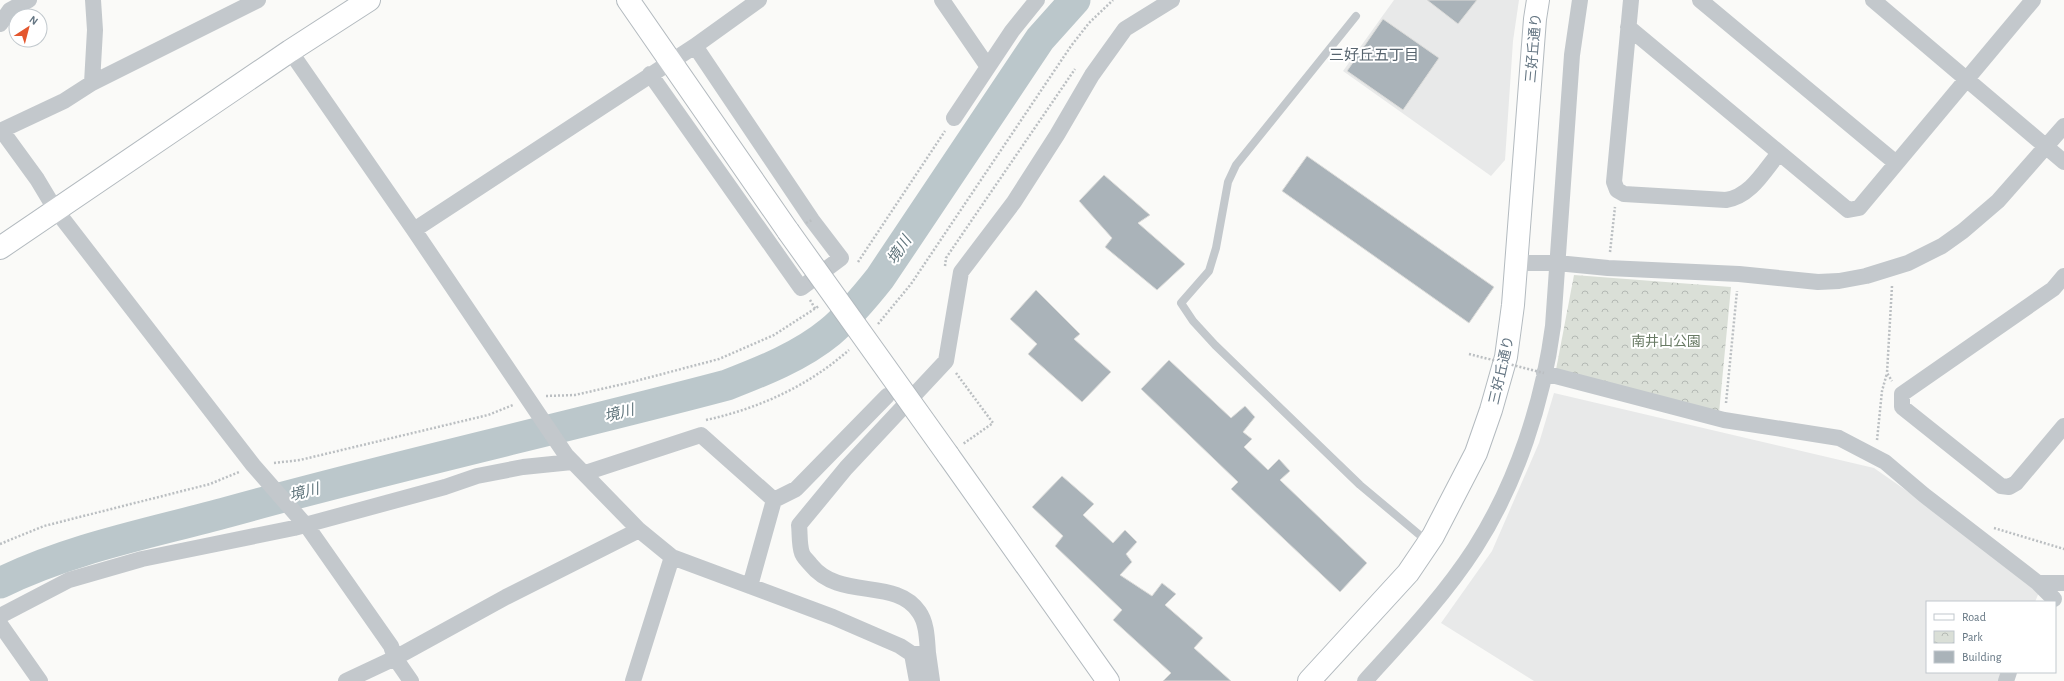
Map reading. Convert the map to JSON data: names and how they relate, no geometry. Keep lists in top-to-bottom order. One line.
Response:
{"streets":{"street":["三好丘通り"]},"districts":["三好丘五丁目"],"water":["境川"],"parks":["南井山公園"],"legend":["Road","Park","Building"],"north":"top right"}
